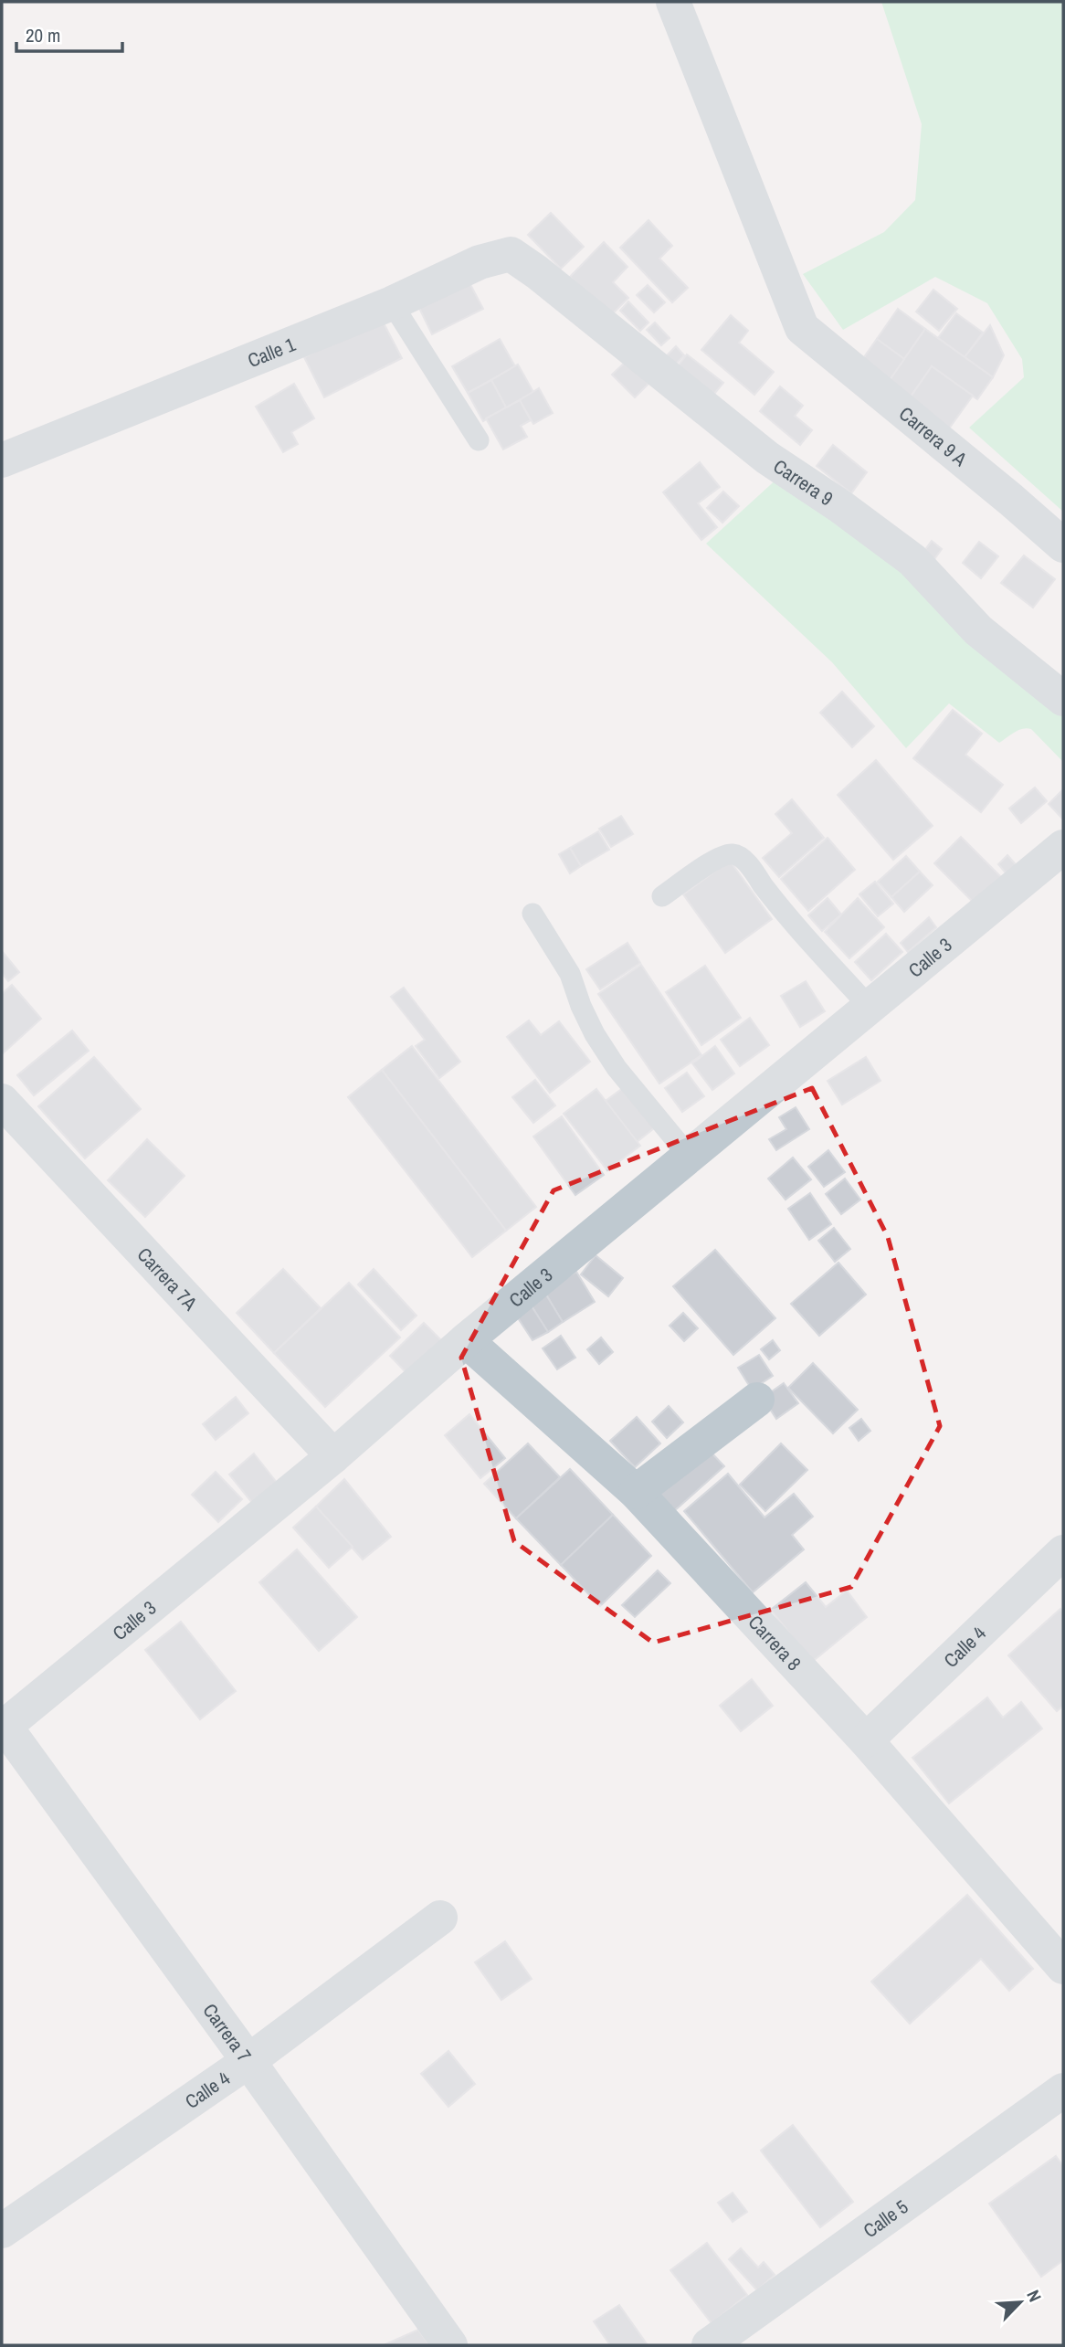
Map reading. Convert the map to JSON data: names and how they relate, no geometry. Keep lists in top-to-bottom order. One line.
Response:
{"streets":{"street":["Calle 1","Carrera 9 A","Carrera 9","Calle 3","Carrera 7A","Carrera 8","Calle 4","Carrera 7","Calle 5"]},"crossings":[["Calle 1","Carrera 9"],["Calle 3","Carrera 7A"],["Calle 3","Carrera 8"],["Calle 3","Carrera 7"],["Carrera 8","Calle 4"],["Calle 4","Carrera 7"]],"scale_bar":"20 m","north":"top right"}
